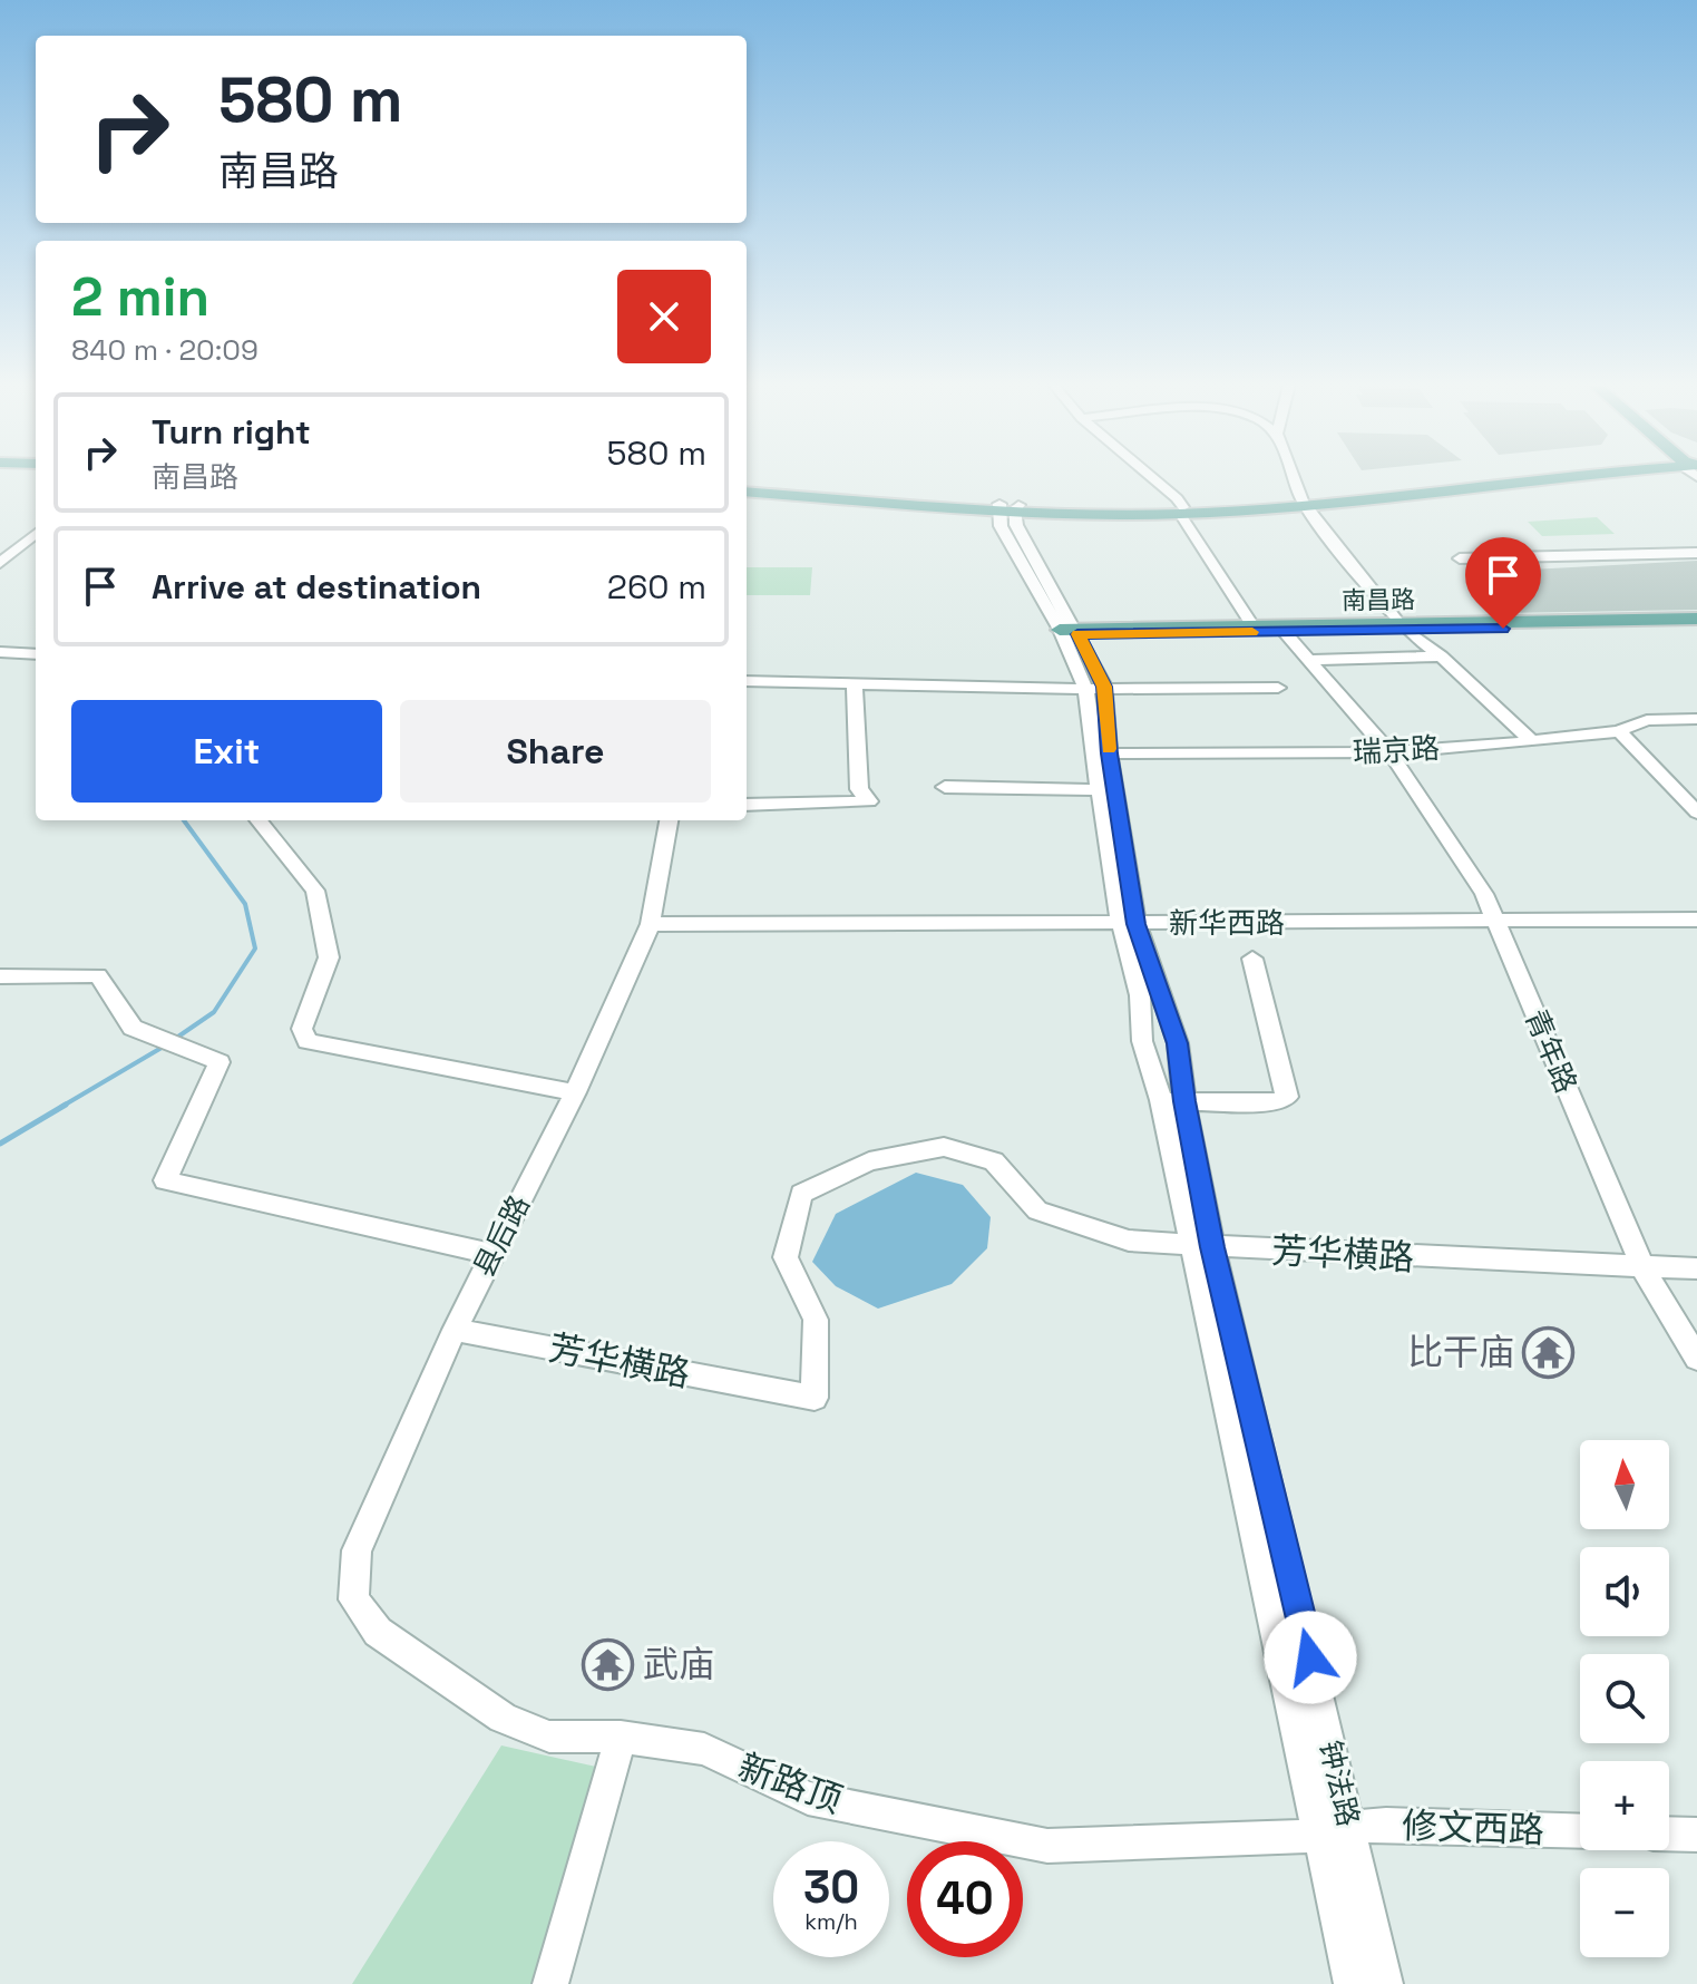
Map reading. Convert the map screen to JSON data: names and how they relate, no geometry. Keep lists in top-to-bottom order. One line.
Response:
{"streets":{"main road":["南昌路"],"street":["瑞京路","新华西路","青年路","县后路","芳华横路","新路顶","钟法路","修文西路"]},"crossings":[["南昌路","青年路"],["南昌路","钟法路"],["瑞京路","青年路"],["瑞京路","钟法路"],["新华西路","青年路"],["新华西路","县后路"],["新华西路","钟法路"],["青年路","芳华横路"],["县后路","芳华横路"],["县后路","新路顶"],["芳华横路","钟法路"],["新路顶","钟法路"],["新路顶","修文西路"],["钟法路","修文西路"]],"places":{"temple":["比干庙","武庙"]},"north":"top","page":{"turn":["580 m","南昌路"],"heading":["2 min","840 m · 20:09"],"list":[{"name":"Turn right","note":"南昌路","value":"580 m"},{"name":"Arrive at destination","value":"260 m"}],"buttons":["Exit","Share"],"map_buttons":["+","−"],"speed":"30 km/h","limit":"40"}}
